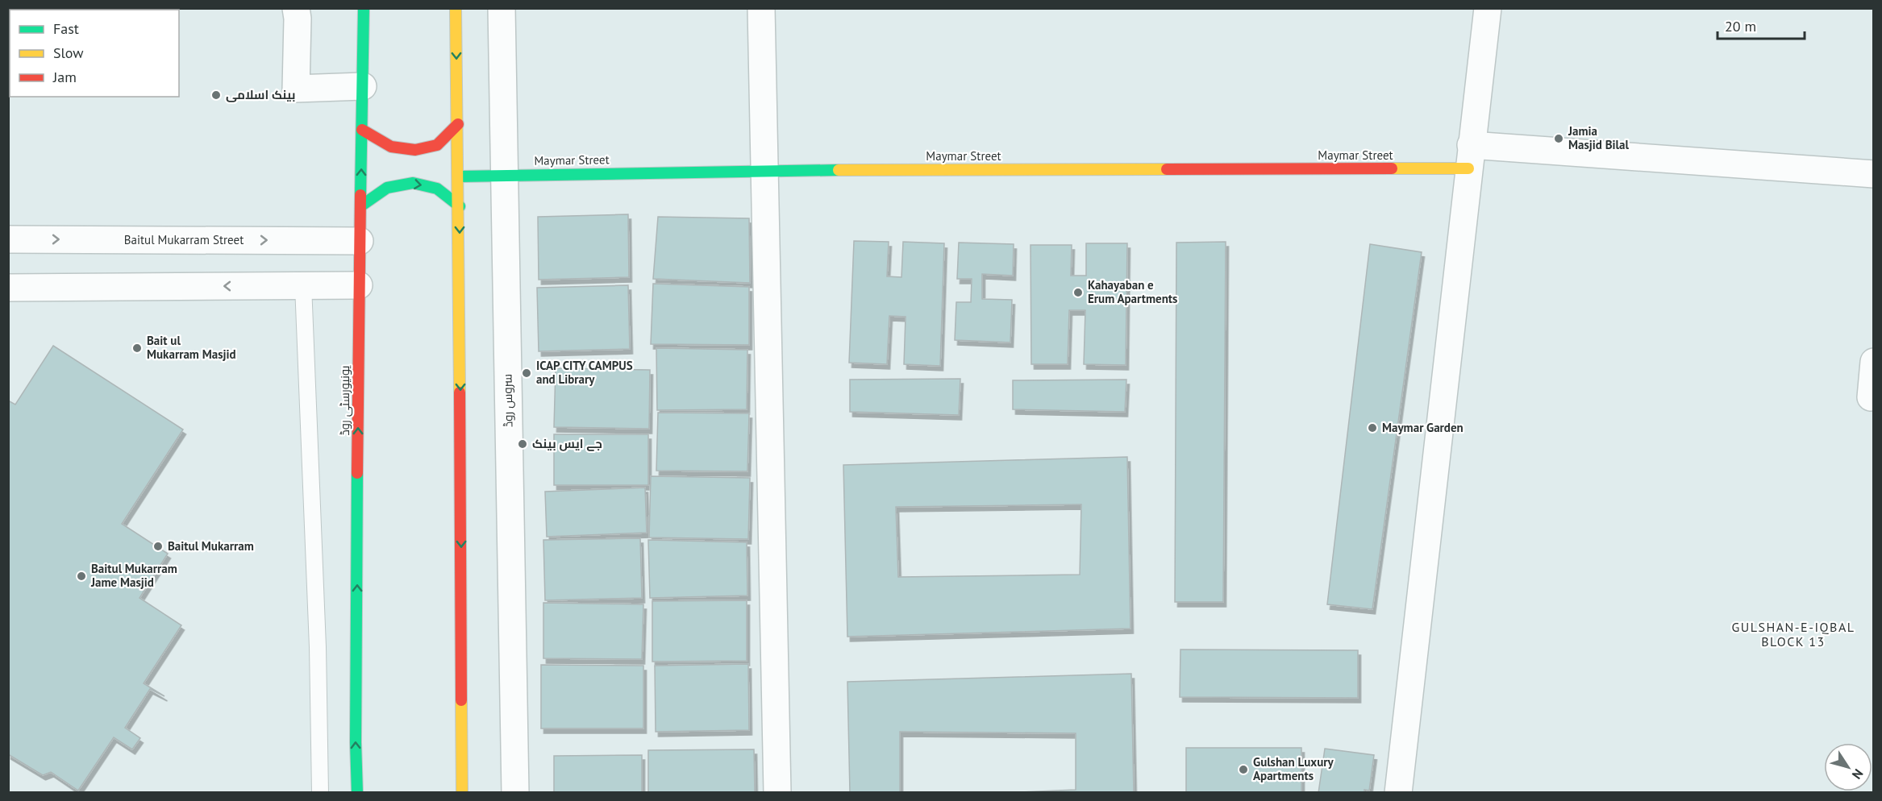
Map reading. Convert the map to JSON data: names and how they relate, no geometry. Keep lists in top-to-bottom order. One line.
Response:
{"streets":{"main road":["Maymar Street","یونیورسٹی روڈ"],"street":["Baitul Mukarram Street","سروس روڈ"]},"crossings":[["Maymar Street","سروس روڈ"],["Baitul Mukarram Street","یونیورسٹی روڈ"]],"one_way":["یونیورسٹی روڈ"],"districts":["GULSHAN-E-IQBAL BLOCK 13"],"places":["بینک اسلامی","Jamia Masjid Bilal","Kahayaban e Erum Apartments","Bait ul Mukarram Masjid","ICAP CITY CAMPUS and Library","Maymar Garden","جے ایس بینک","Baitul Mukarram","Baitul Mukarram Jame Masjid","Gulshan Luxury Apartments"],"legend":["Fast","Slow","Jam"],"scale_bar":"20 m","north":"bottom right"}
